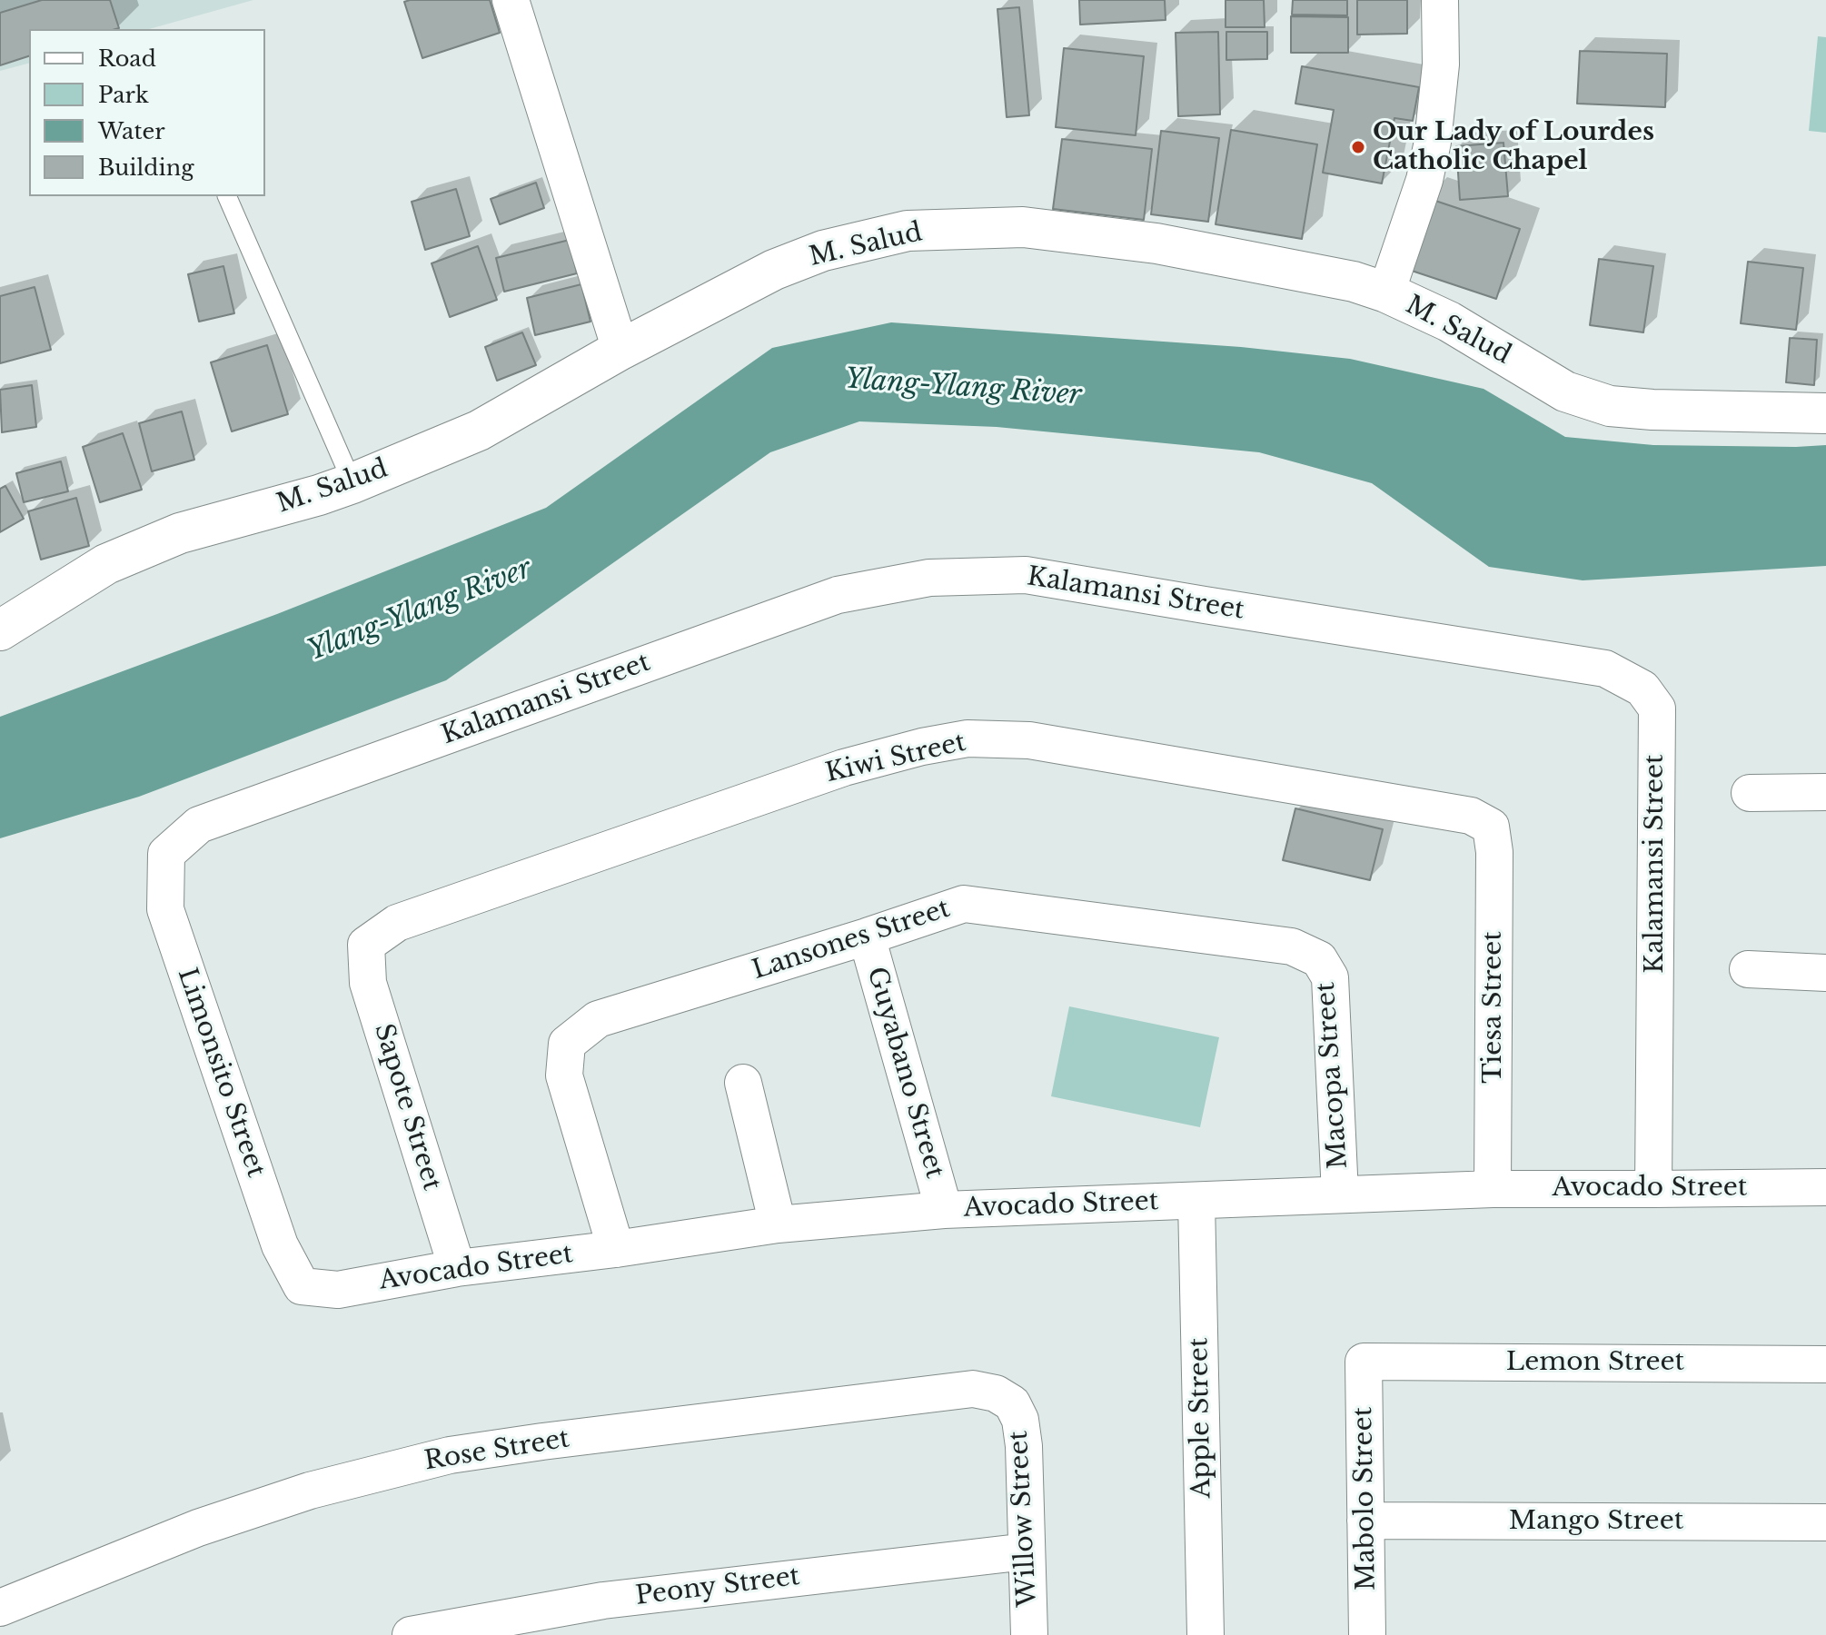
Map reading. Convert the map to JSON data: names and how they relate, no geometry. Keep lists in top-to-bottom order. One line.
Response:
{"streets":{"street":["M. Salud","Kalamansi Street","Kiwi Street","Lansones Street","Tiesa Street","Limonsito Street","Guyabano Street","Macopa Street","Sapote Street","Avocado Street","Lemon Street","Apple Street","Rose Street","Mabolo Street","Willow Street","Mango Street","Peony Street"]},"crossings":[["Kalamansi Street","Limonsito Street"],["Kalamansi Street","Avocado Street"],["Kiwi Street","Tiesa Street"],["Kiwi Street","Sapote Street"],["Lansones Street","Guyabano Street"],["Lansones Street","Macopa Street"],["Lansones Street","Avocado Street"],["Tiesa Street","Avocado Street"],["Limonsito Street","Avocado Street"],["Guyabano Street","Avocado Street"],["Macopa Street","Avocado Street"],["Sapote Street","Avocado Street"],["Avocado Street","Apple Street"],["Lemon Street","Mabolo Street"],["Rose Street","Willow Street"],["Mabolo Street","Mango Street"],["Willow Street","Peony Street"]],"water":["Ylang-Ylang River"],"places":["Our Lady of Lourdes Catholic Chapel"],"legend":["Road","Park","Water","Building"]}
